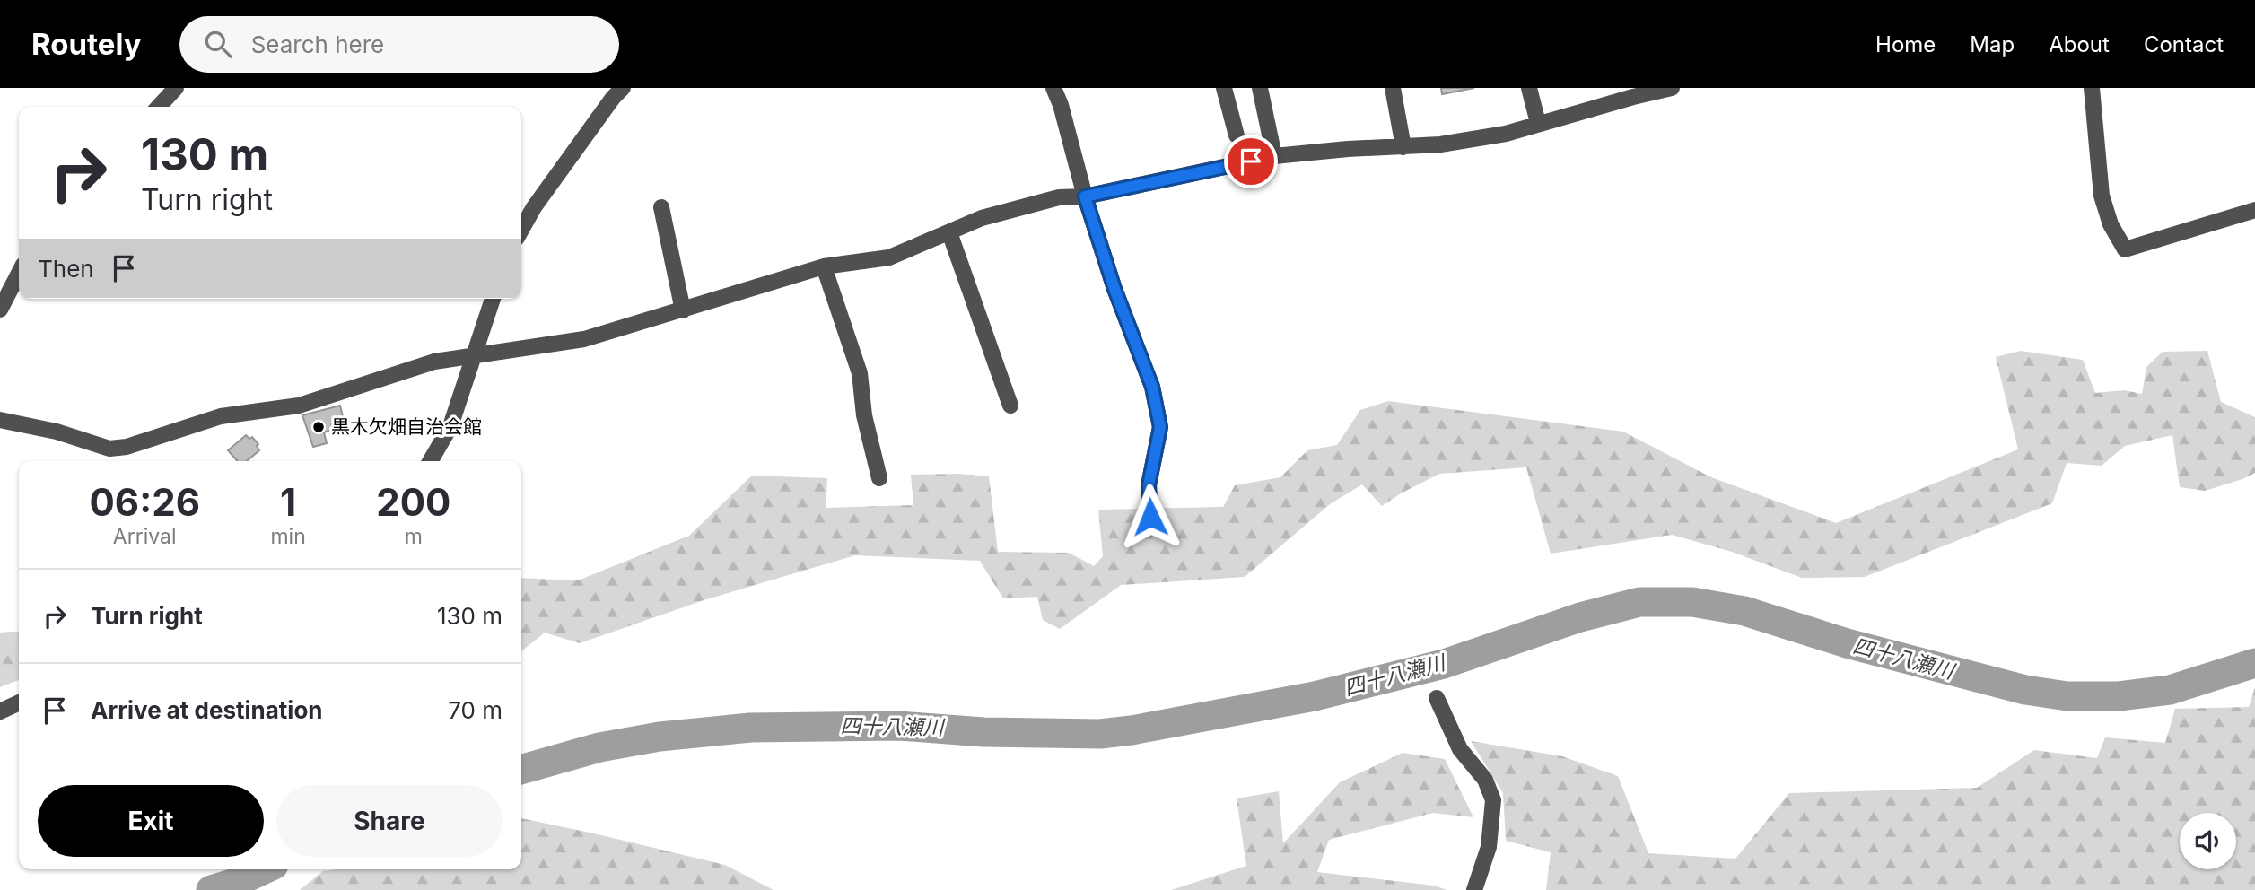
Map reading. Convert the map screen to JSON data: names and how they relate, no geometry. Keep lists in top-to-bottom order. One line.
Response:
{"water":["四十八瀬川"],"places":["黒木欠畑自治会館"],"page":{"header":"Routely","search":"Search here","nav":["Home","Map","About","Contact"],"turn":["130 m","Turn right"],"then":"Then","eta":["06:26","Arrival","1","min","200","m"],"list":[{"name":"Turn right","value":"130 m"},{"name":"Arrive at destination","value":"70 m"}],"buttons":["Exit","Share"]}}
